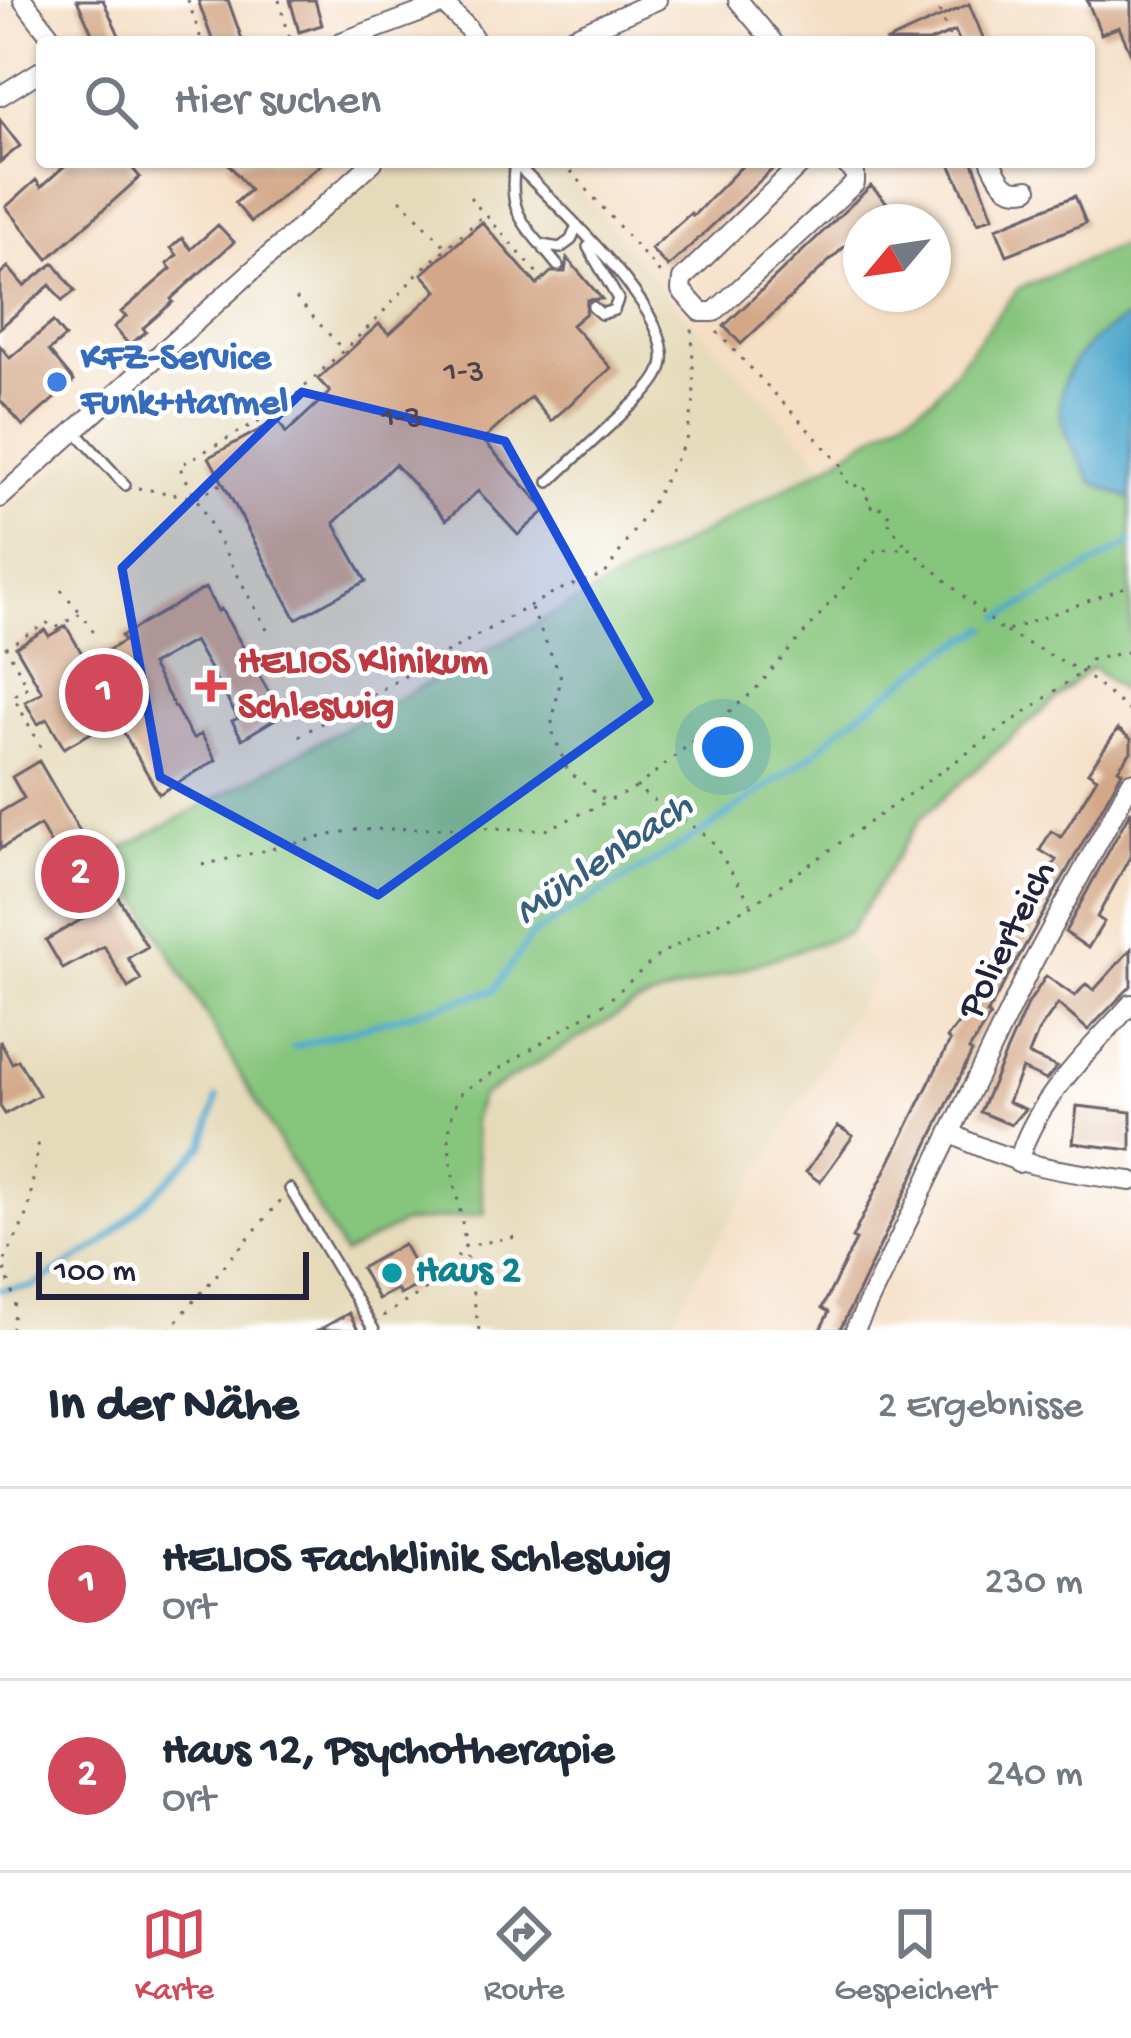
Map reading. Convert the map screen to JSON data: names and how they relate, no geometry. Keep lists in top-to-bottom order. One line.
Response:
{"streets":{"street":["Polierteich"]},"water":["Mühlenbach"],"places":{"other":["KFZ-Service Funk+Harmel","Haus 2"],"health":["HELIOS Klinikum Schleswig"]},"house_numbers":["1-3","1-3"],"scale_bar":"100 m","north":"bottom left","page":{"search":"Hier suchen","pins":["1","2"],"scale":"100 m","heading":["In der Nähe","2 Ergebnisse"],"list":[{"mark":"1","name":"HELIOS Fachklinik Schleswig","note":"Ort","value":"230 m"},{"mark":"2","name":"Haus 12, Psychotherapie","note":"Ort","value":"240 m"}],"nav":["Karte","Route","Gespeichert"]}}
